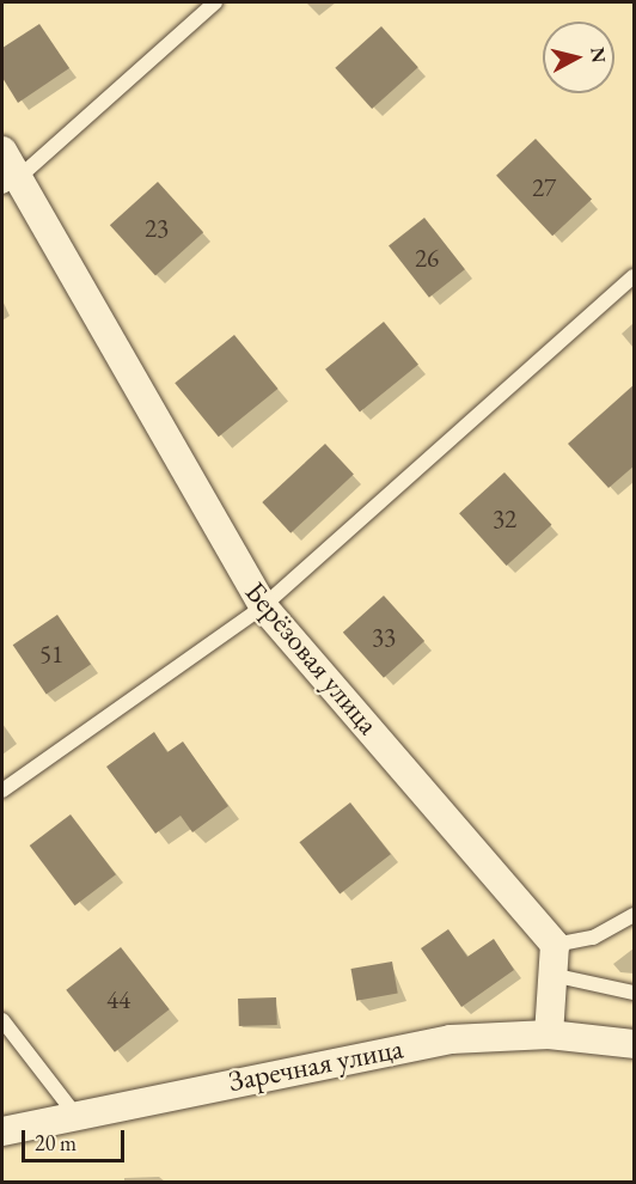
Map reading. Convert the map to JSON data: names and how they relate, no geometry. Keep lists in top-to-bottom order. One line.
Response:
{"streets":{"street":["Берёзовая улица","Заречная улица"]},"house_numbers":["27","23","26","32","33","51","44"],"scale_bar":"20 m","north":"right"}
